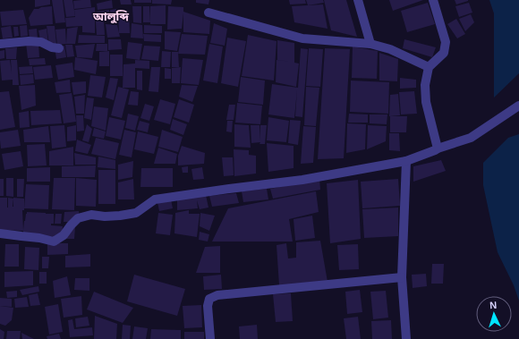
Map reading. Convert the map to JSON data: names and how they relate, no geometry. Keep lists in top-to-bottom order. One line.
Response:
{"districts":["আলুব্দি"],"north":"top"}
